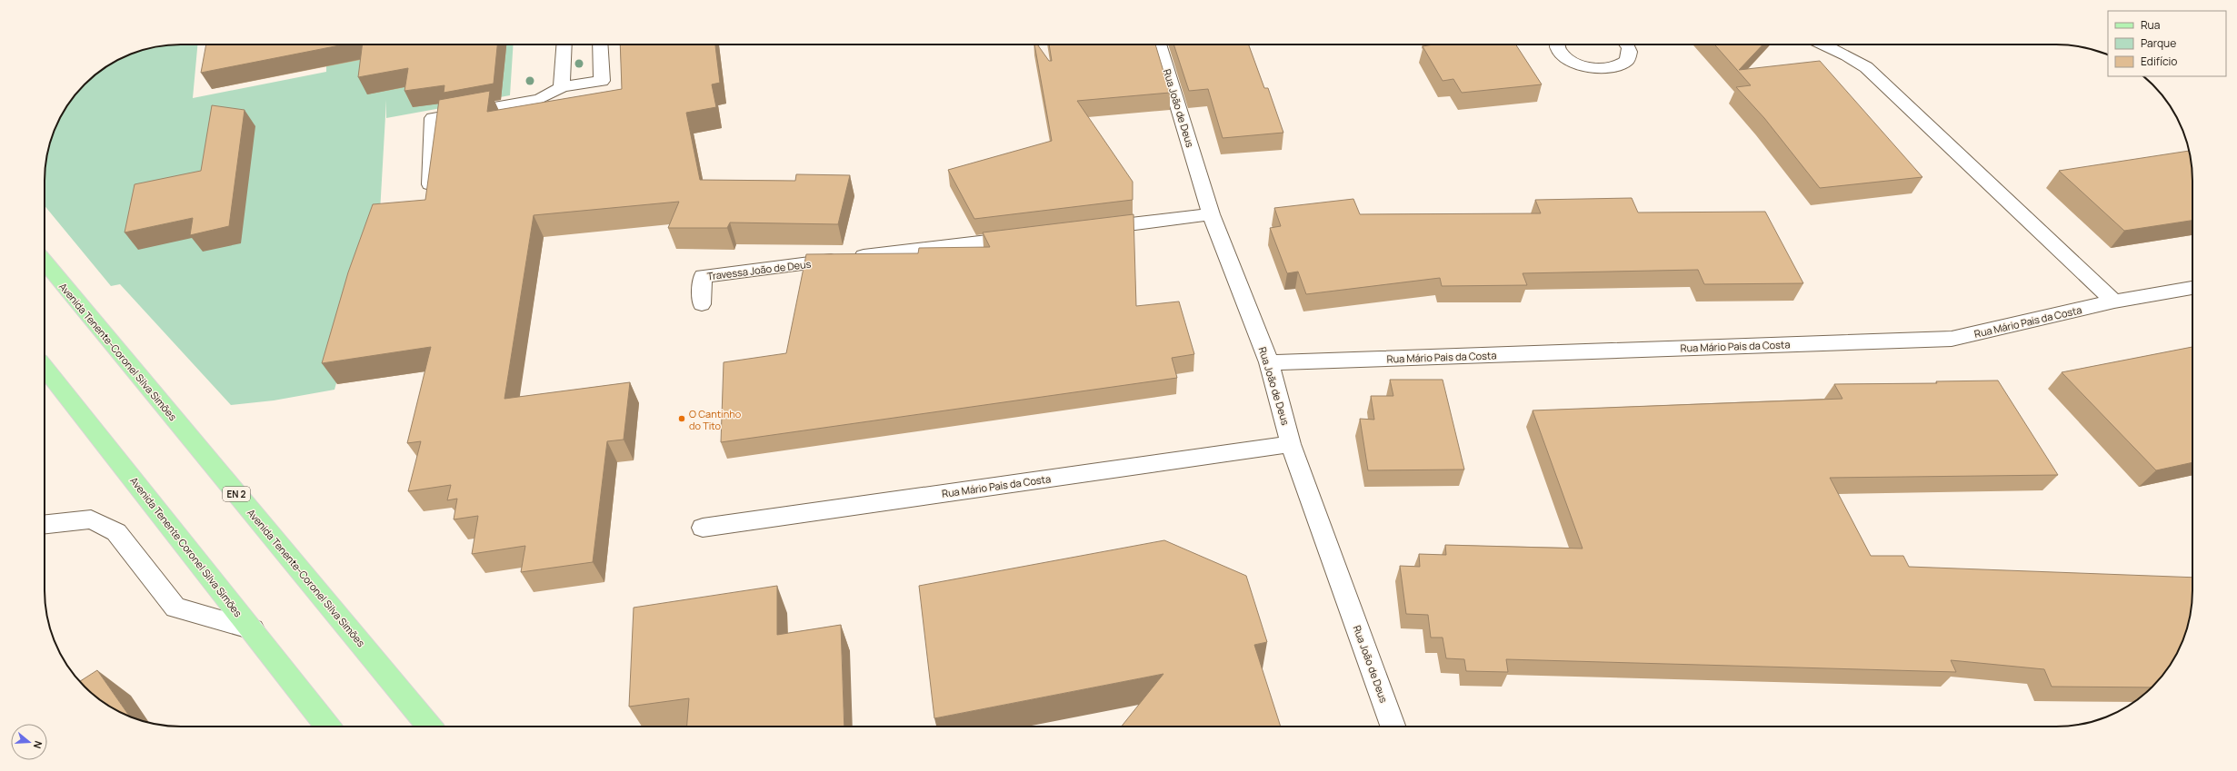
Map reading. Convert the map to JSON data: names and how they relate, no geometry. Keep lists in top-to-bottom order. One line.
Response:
{"streets":{"main road":["Avenida Tenente-Coronel Silva Simões","EN 2","Avenida Tenente Coronel Silva Simões"],"street":["Rua João de Deus","Travessa João de Deus","Rua Mário Pais da Costa"]},"crossings":[["Rua João de Deus","Rua Mário Pais da Costa"]],"places":["O Cantinho do Tito"],"legend":["Rua","Parque","Edifício"],"north":"right"}
